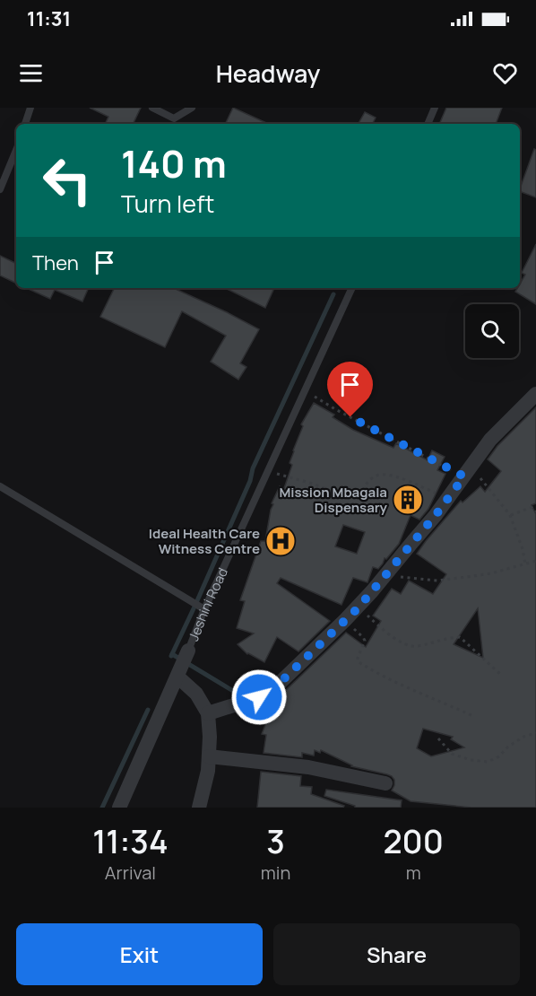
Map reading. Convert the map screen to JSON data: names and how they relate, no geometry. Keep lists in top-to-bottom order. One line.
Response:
{"streets":{"street":["Jeshini Road"]},"places":{"building":["Mission Mbagala Dispensary"],"hospital":["Ideal Health Care Witness Centre"]},"page":{"status":"11:31","header":"Headway","turn":["140 m","Turn left"],"then":"Then","eta":["11:34","Arrival","3","min","200","m"],"buttons":["Exit","Share"]}}
